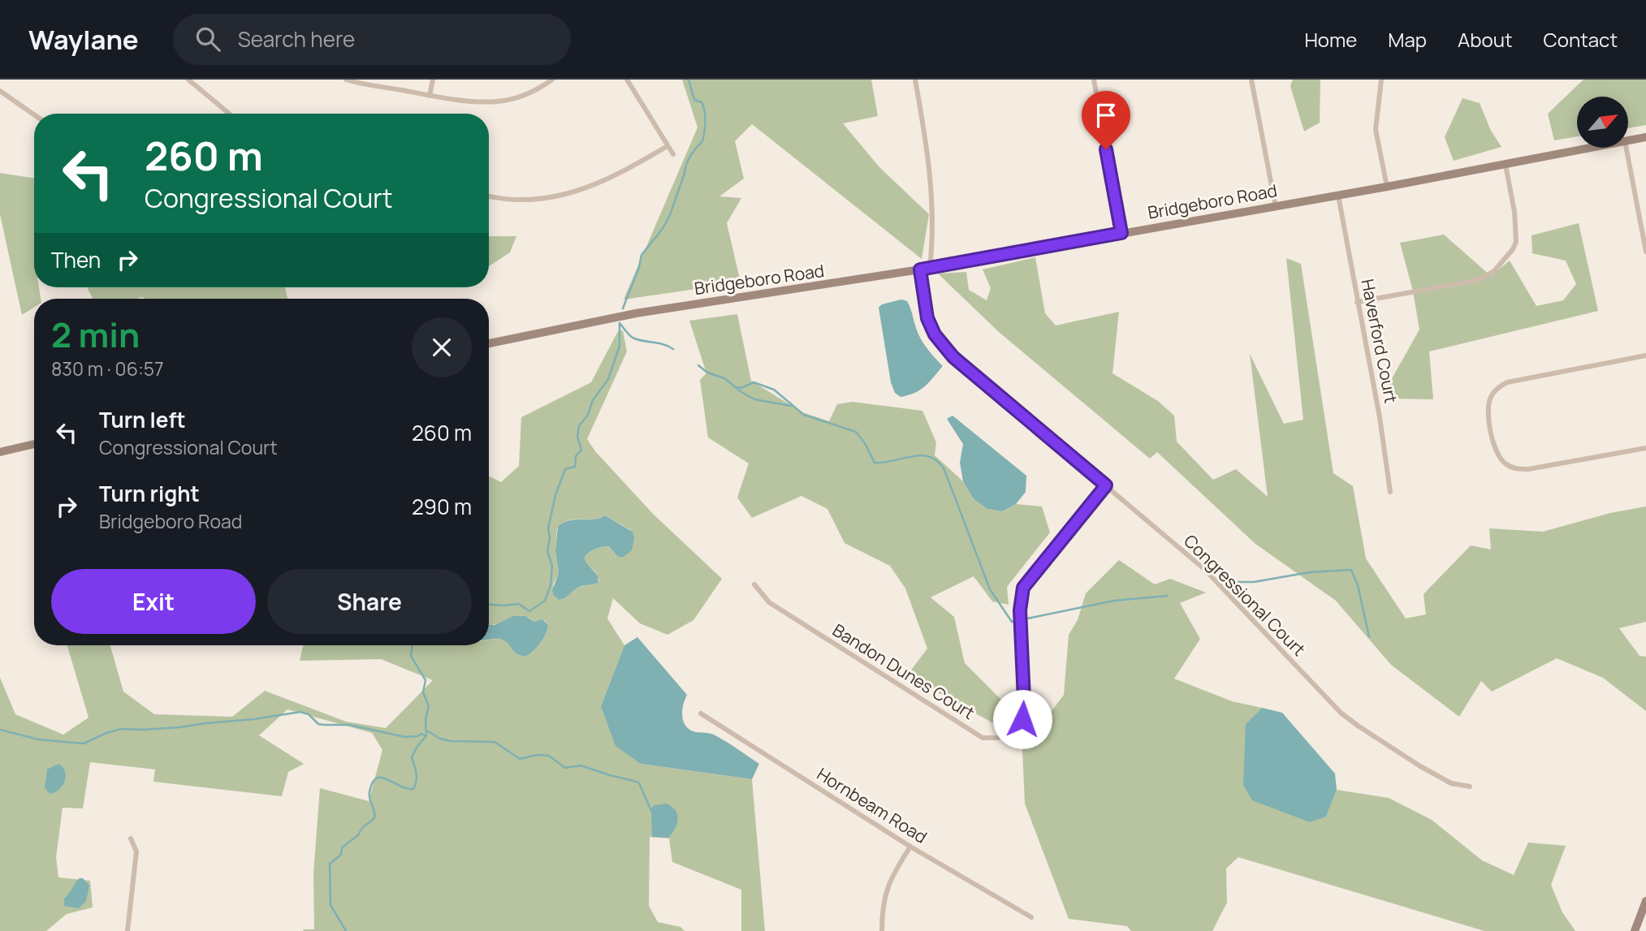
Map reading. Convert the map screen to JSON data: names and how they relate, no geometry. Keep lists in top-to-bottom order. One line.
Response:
{"streets":{"main road":["Bridgeboro Road"],"street":["Haverford Court","Congressional Court","Bandon Dunes Court","Hornbeam Road"]},"crossings":[["Bridgeboro Road","Haverford Court"],["Bridgeboro Road","Congressional Court"],["Congressional Court","Bandon Dunes Court"]],"north":"top right","page":{"header":"Waylane","search":"Search here","nav":["Home","Map","About","Contact"],"turn":["260 m","Congressional Court"],"then":"Then","heading":["2 min","830 m · 06:57"],"list":[{"name":"Turn left","note":"Congressional Court","value":"260 m"},{"name":"Turn right","note":"Bridgeboro Road","value":"290 m"}],"buttons":["Exit","Share"]}}
